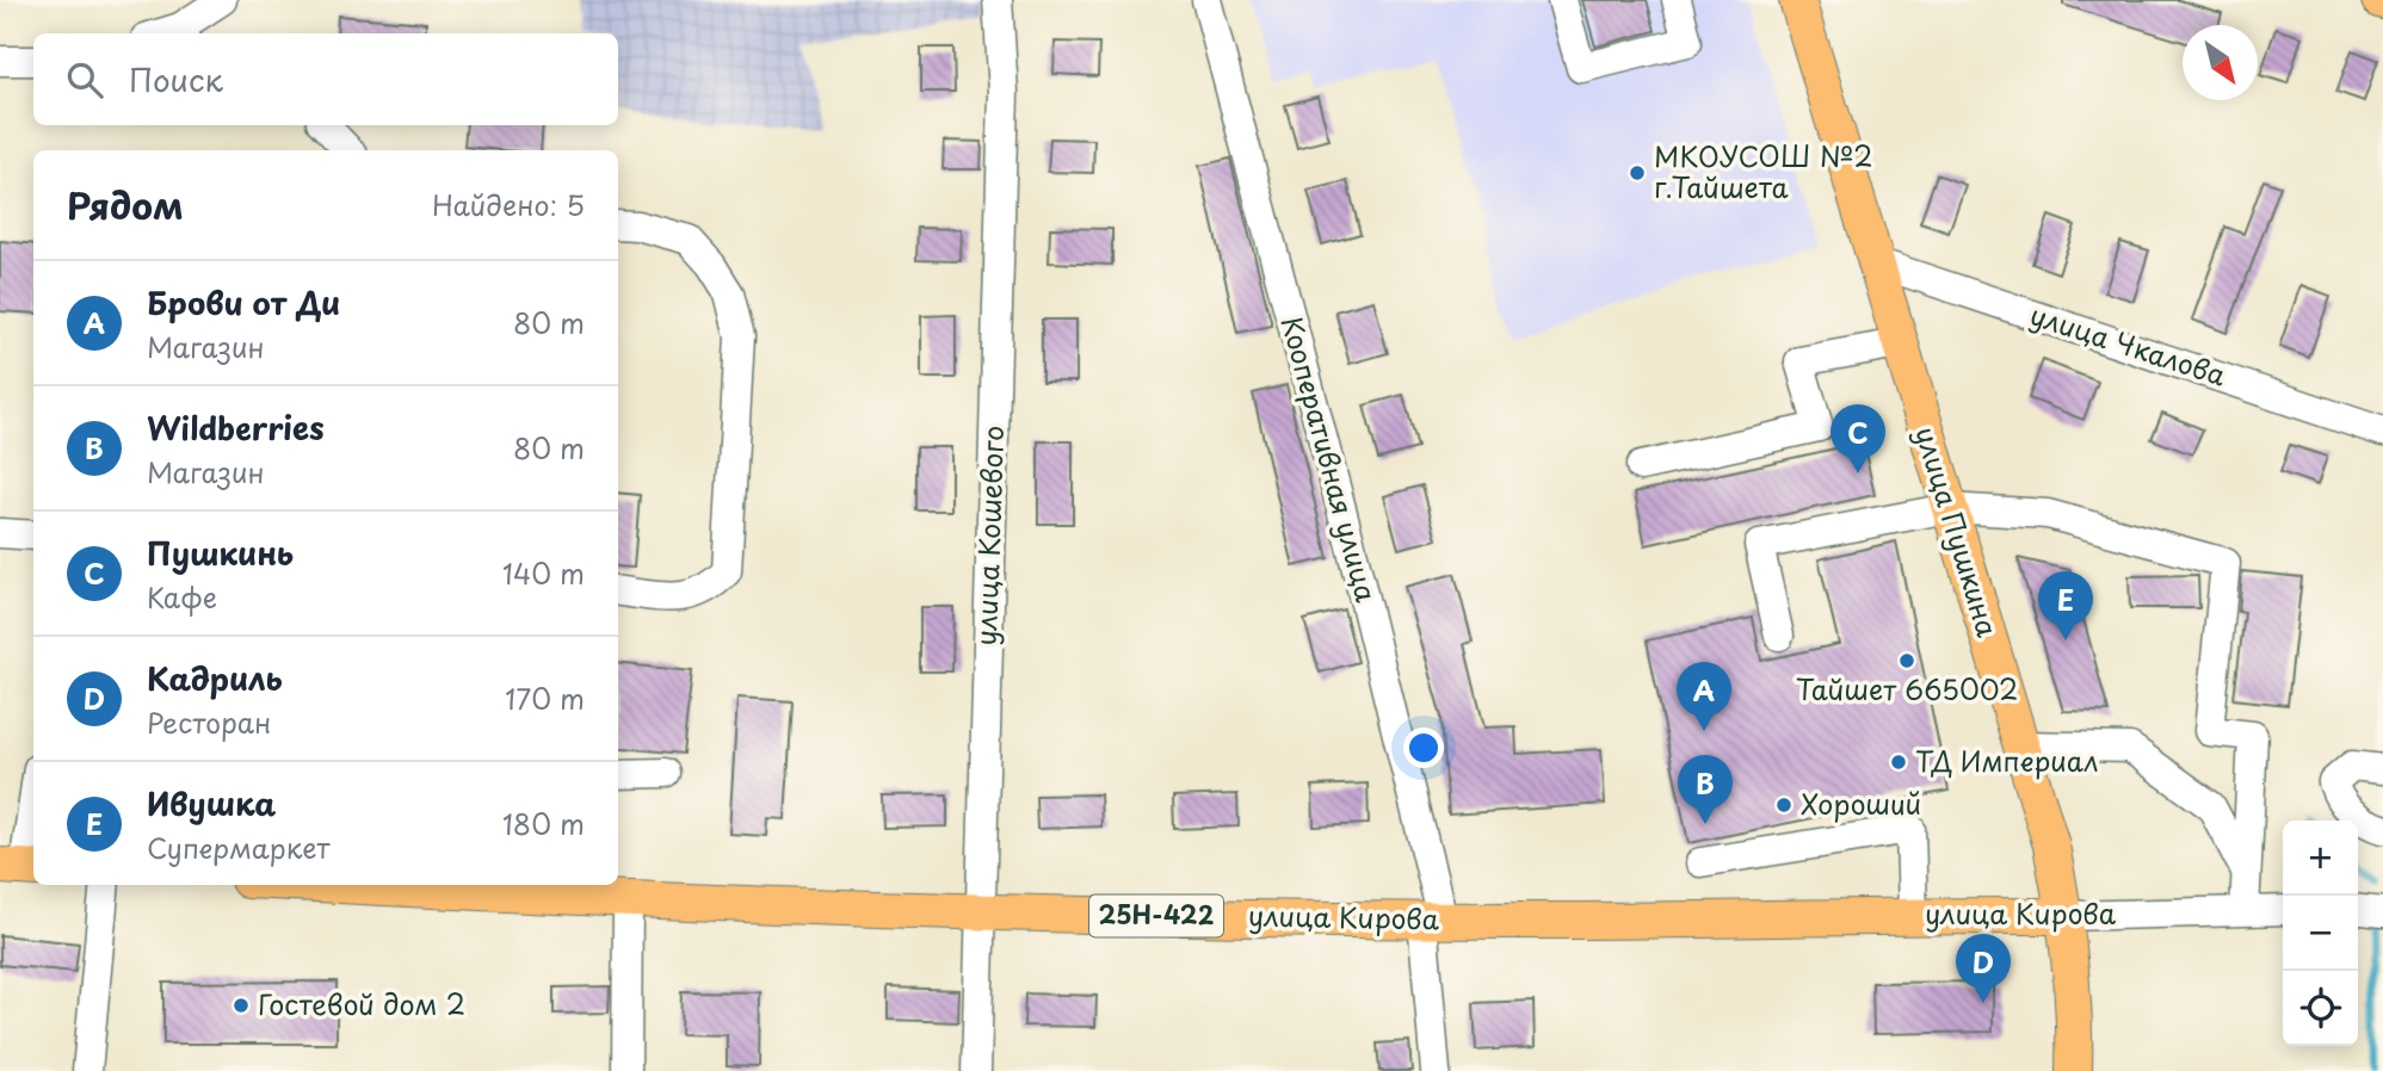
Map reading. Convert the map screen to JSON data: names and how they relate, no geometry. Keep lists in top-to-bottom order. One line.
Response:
{"streets":{"main road":["улица Пушкина","улица Кирова","25Н-422"],"street":["улица Чкалова","Кооперативная улица","улица Кошевого"]},"crossings":[["улица Чкалова","улица Пушкина"],["Кооперативная улица","улица Кирова"],["улица Пушкина","улица Кирова"],["улица Кошевого","улица Кирова"]],"places":["МКОУСОШ №2 г.Тайшета","Тайшет 665002","ТД Империал","Хороший","Гостевой дом 2"],"north":"bottom right","page":{"search":"Поиск","heading":["Рядом","Найдено: 5"],"list":[{"mark":"A","name":"Брови от Ди","note":"Магазин","value":"80 m"},{"mark":"B","name":"Wildberries","note":"Магазин","value":"80 m"},{"mark":"C","name":"Пушкинь","note":"Кафе","value":"140 m"},{"mark":"D","name":"Кадриль","note":"Ресторан","value":"170 m"},{"mark":"E","name":"Ивушка","note":"Супермаркет","value":"180 m"}],"pins":["C","E","A","B","D"],"map_buttons":["+","−"]}}
